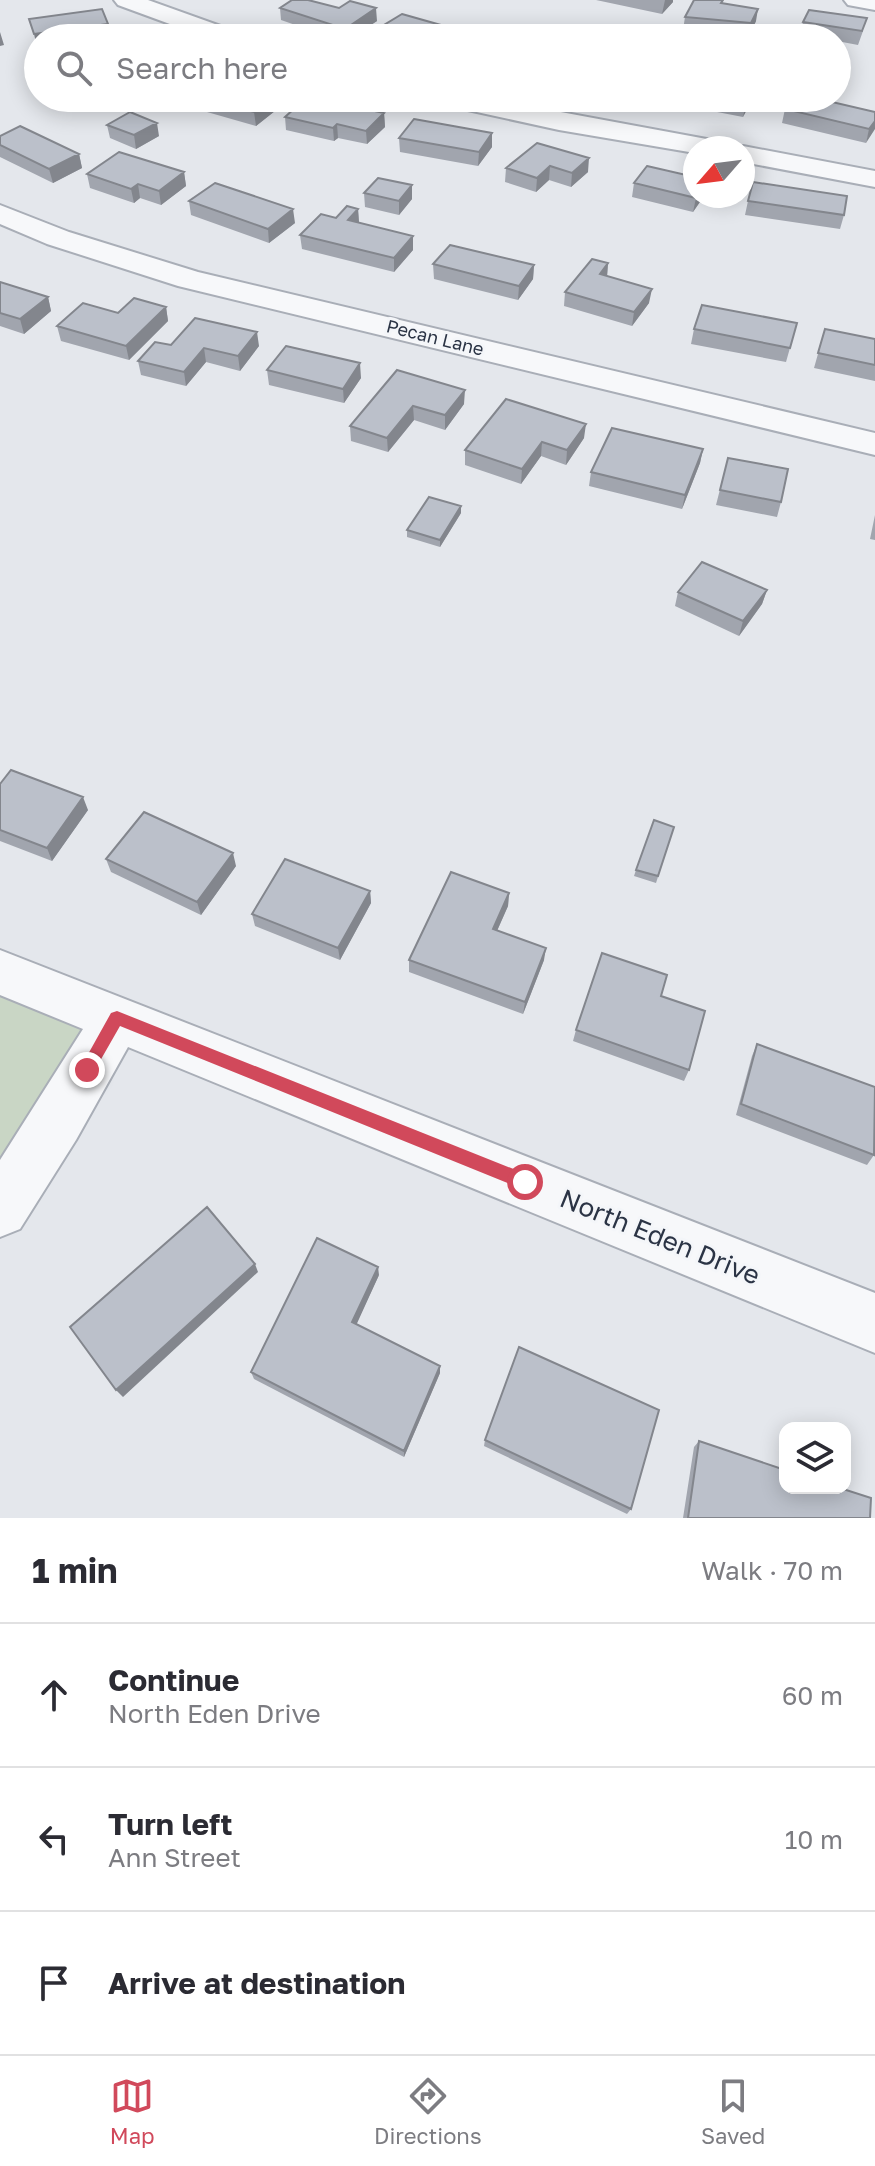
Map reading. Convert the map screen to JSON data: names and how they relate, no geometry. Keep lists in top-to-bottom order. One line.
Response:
{"streets":{"street":["Pecan Lane","North Eden Drive"]},"north":"bottom left","page":{"search":"Search here","heading":["1 min","Walk · 70 m"],"list":[["Continue","North Eden Drive","60 m"],["Turn left","Ann Street","10 m"],"Arrive at destination"],"nav":["Map","Directions","Saved"]}}
